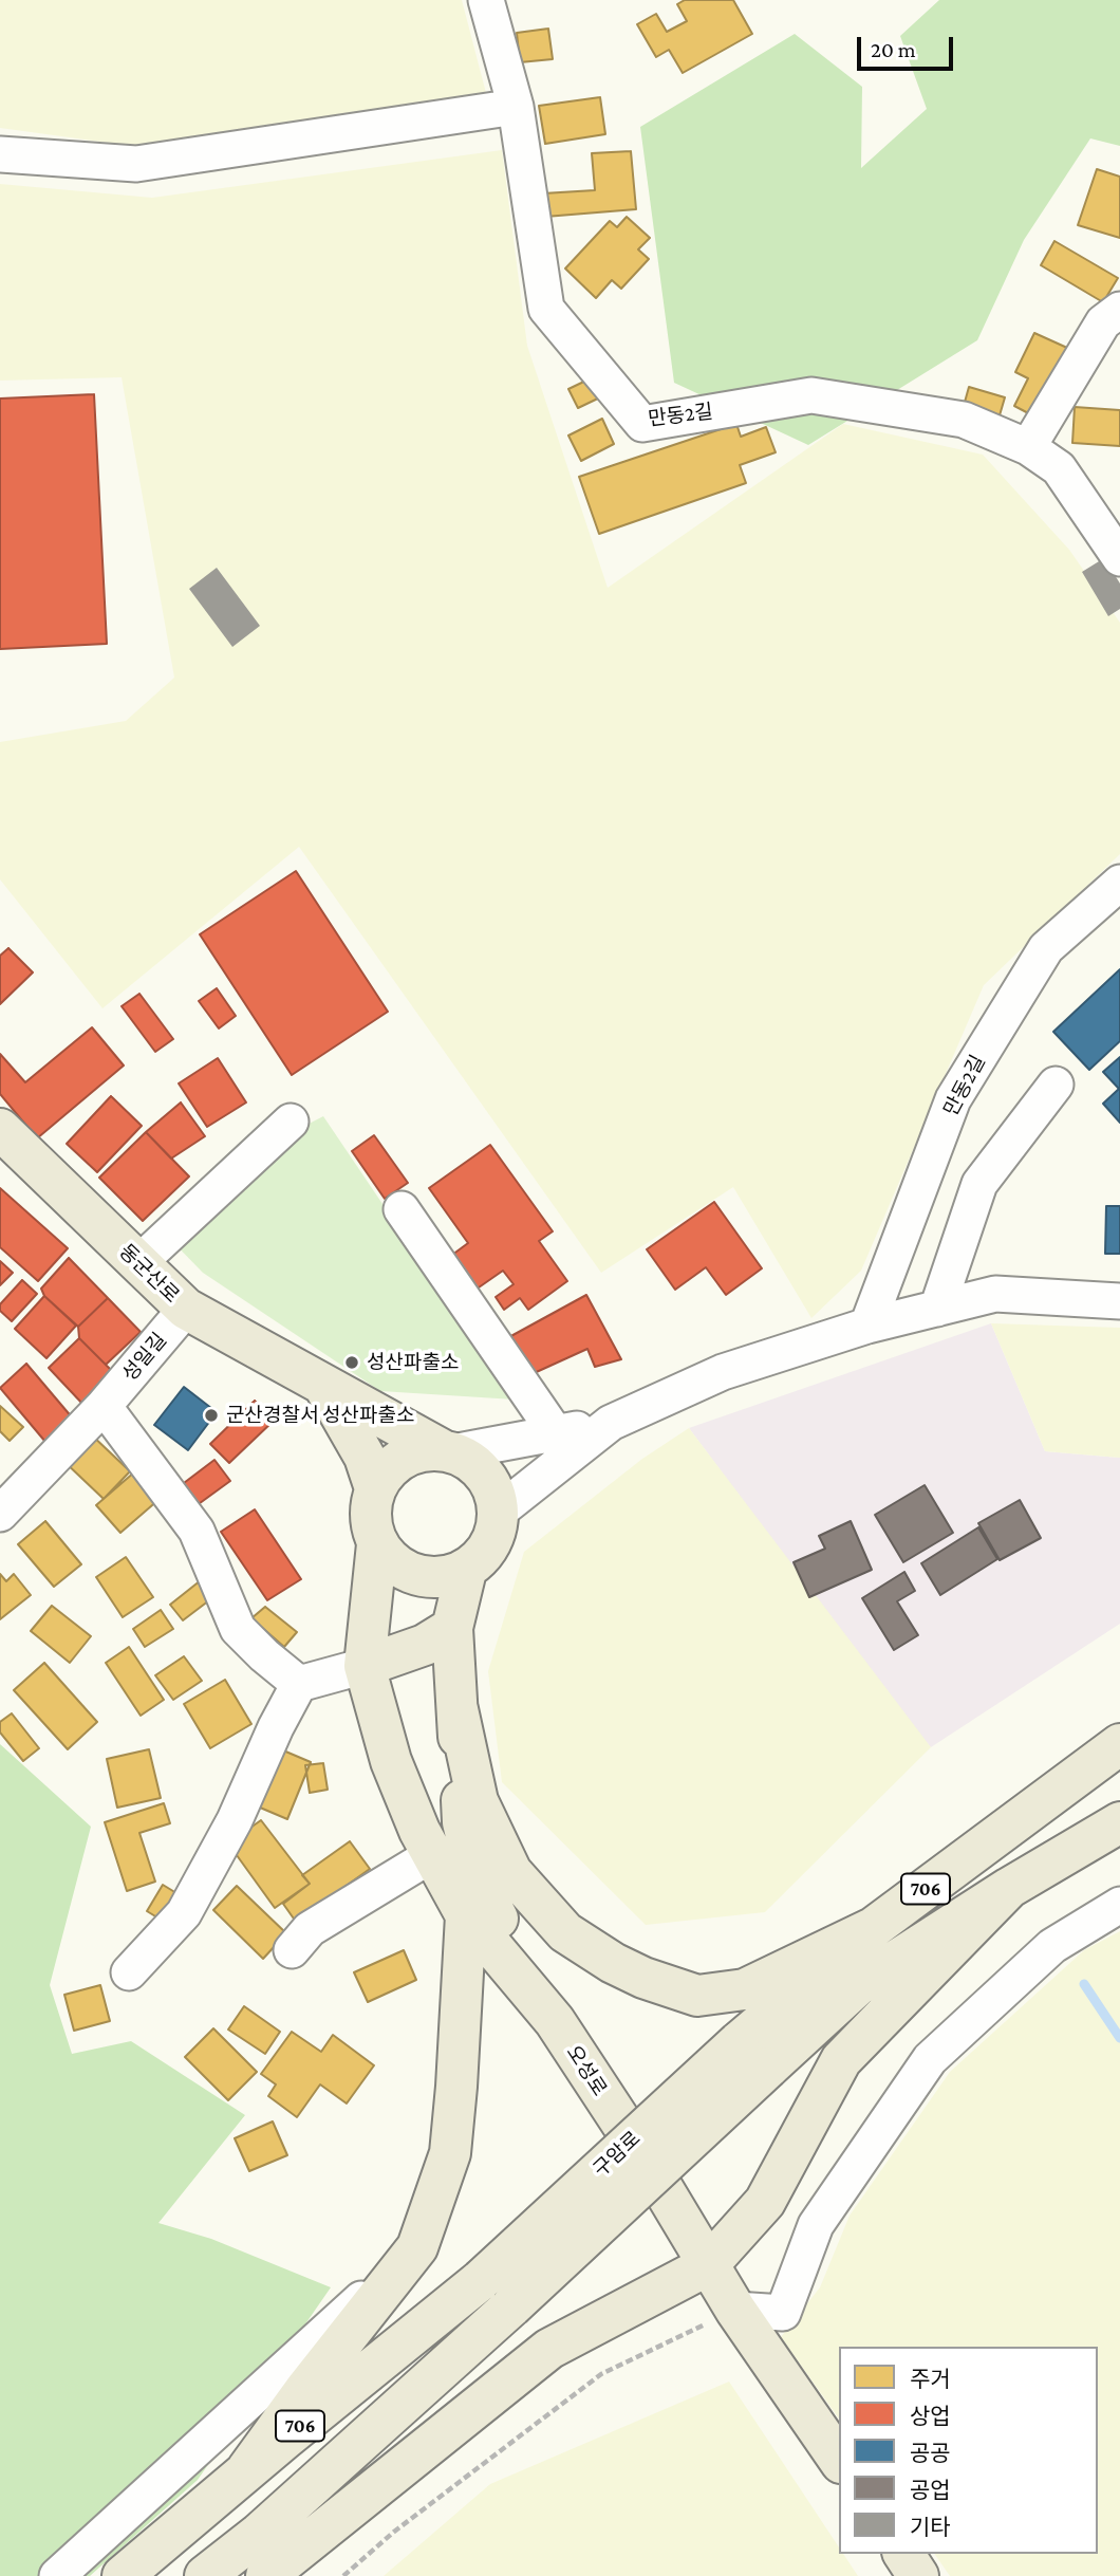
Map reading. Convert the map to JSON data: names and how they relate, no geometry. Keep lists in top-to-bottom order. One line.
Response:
{"streets":{"main road":["동군산로","706","오성로","구암로"],"street":["만동2길","성일길"]},"crossings":[["동군산로","성일길"]],"places":["성산파출소","군산경찰서 성산파출소"],"legend":["주거","상업","공공","공업","기타"],"scale_bar":"20 m"}
